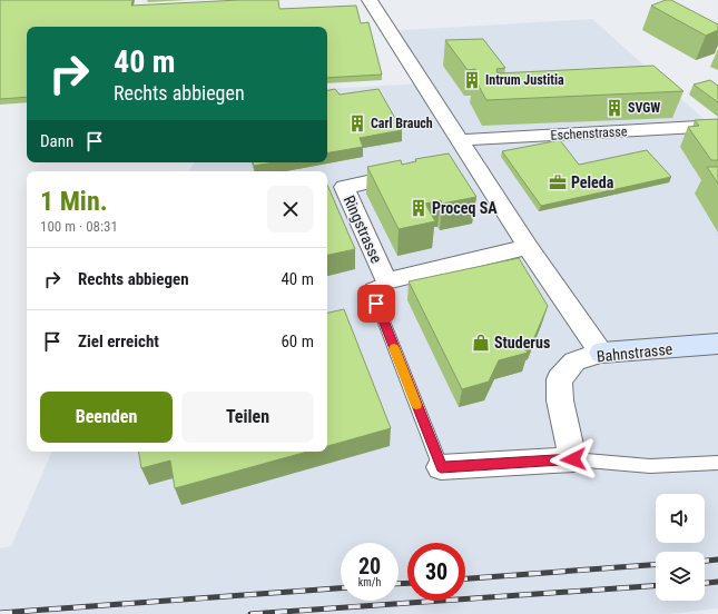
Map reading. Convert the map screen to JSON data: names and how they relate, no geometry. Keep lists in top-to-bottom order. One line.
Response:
{"streets":{"street":["Eschenstrasse","Ringstrasse","Bahnstrasse"]},"places":{"building":["Intrum Justitia","SVGW","Carl Brauch","Proceq SA"],"office":["Peleda"],"shop":["Studerus"]},"page":{"turn":["40 m","Rechts abbiegen"],"then":"Dann","heading":["1 Min.","100 m · 08:31"],"list":[{"name":"Rechts abbiegen","value":"40 m"},{"name":"Ziel erreicht","value":"60 m"}],"buttons":["Beenden","Teilen"],"speed":"20 km/h","limit":"30"}}
